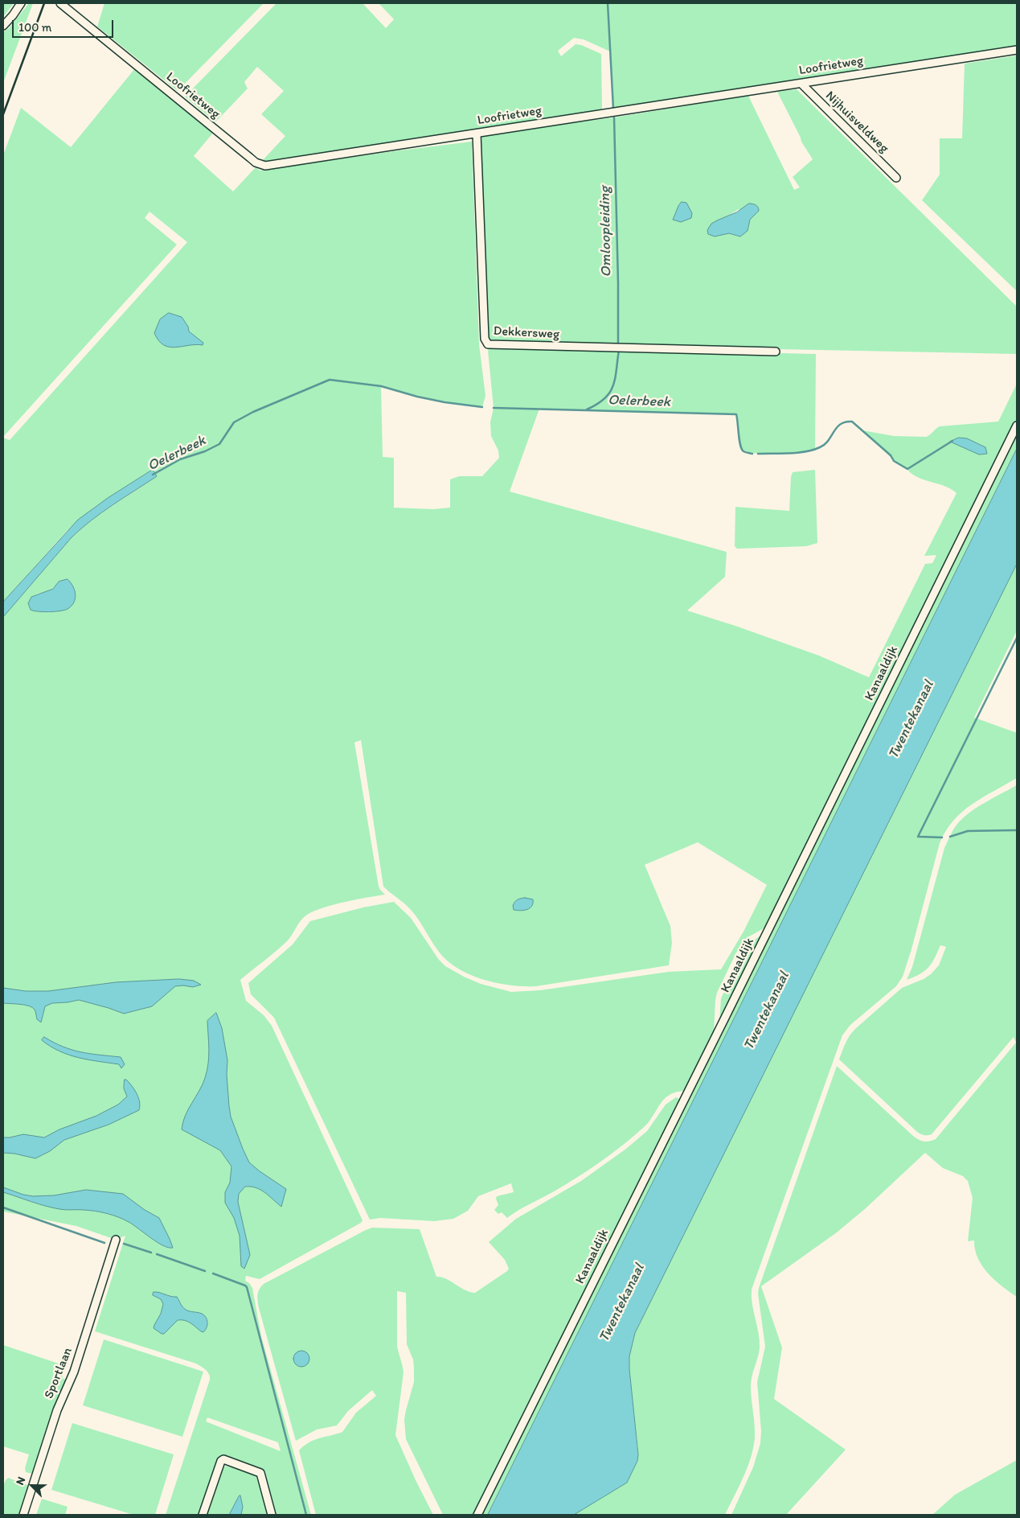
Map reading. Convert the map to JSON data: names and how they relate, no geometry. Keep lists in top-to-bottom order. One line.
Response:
{"streets":{"street":["Loofrietweg","Nijhuisveldweg","Dekkersweg","Kanaaldijk","Sportlaan"]},"crossings":[["Loofrietweg","Nijhuisveldweg"],["Loofrietweg","Dekkersweg"]],"water":["Omloopleiding","Oelerbeek","Twentekanaal"],"scale_bar":"100 m","north":"top left"}
